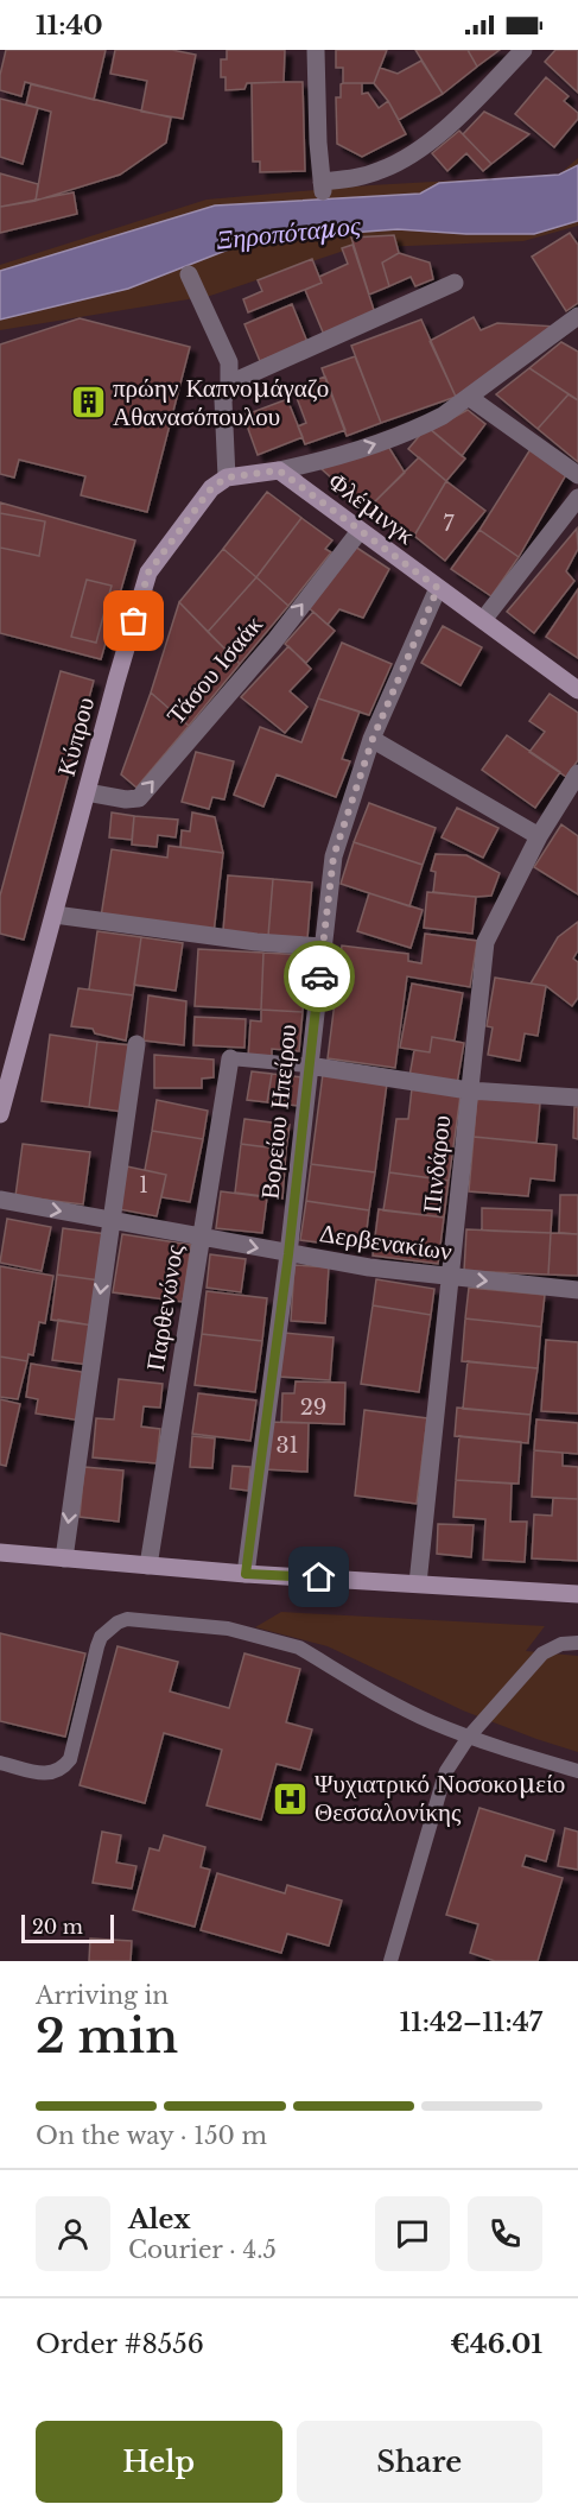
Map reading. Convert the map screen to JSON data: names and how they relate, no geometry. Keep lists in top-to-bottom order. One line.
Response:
{"streets":{"street":["Φλέμινγκ","Τάσου Ισαάκ","Κύπρου","Βορείου Ηπείρου","Πινδάρου","Δερβενακίων","Παρθενώνος"]},"crossings":[["Φλέμινγκ","Τάσου Ισαάκ"],["Φλέμινγκ","Βορείου Ηπείρου"],["Τάσου Ισαάκ","Κύπρου"],["Βορείου Ηπείρου","Δερβενακίων"],["Πινδάρου","Δερβενακίων"],["Δερβενακίων","Παρθενώνος"]],"one_way":["Τάσου Ισαάκ","Δερβενακίων"],"water":["Ξηροπόταμος"],"places":{"building":["πρώην Καπνομάγαζο Αθανασόπουλου"],"hospital":["Ψυχιατρικό Νοσοκομείο Θεσσαλονίκης"]},"house_numbers":["7","1","29","31"],"scale_bar":"20 m","page":{"status":"11:40","scale":"20 m","heading":["2 min","Arriving in","11:42–11:47"],"panel":["Alex","Courier · 4.5","Order #8556","€46.01"],"bar":"On the way · 150 m","buttons":["Help","Share"]}}
